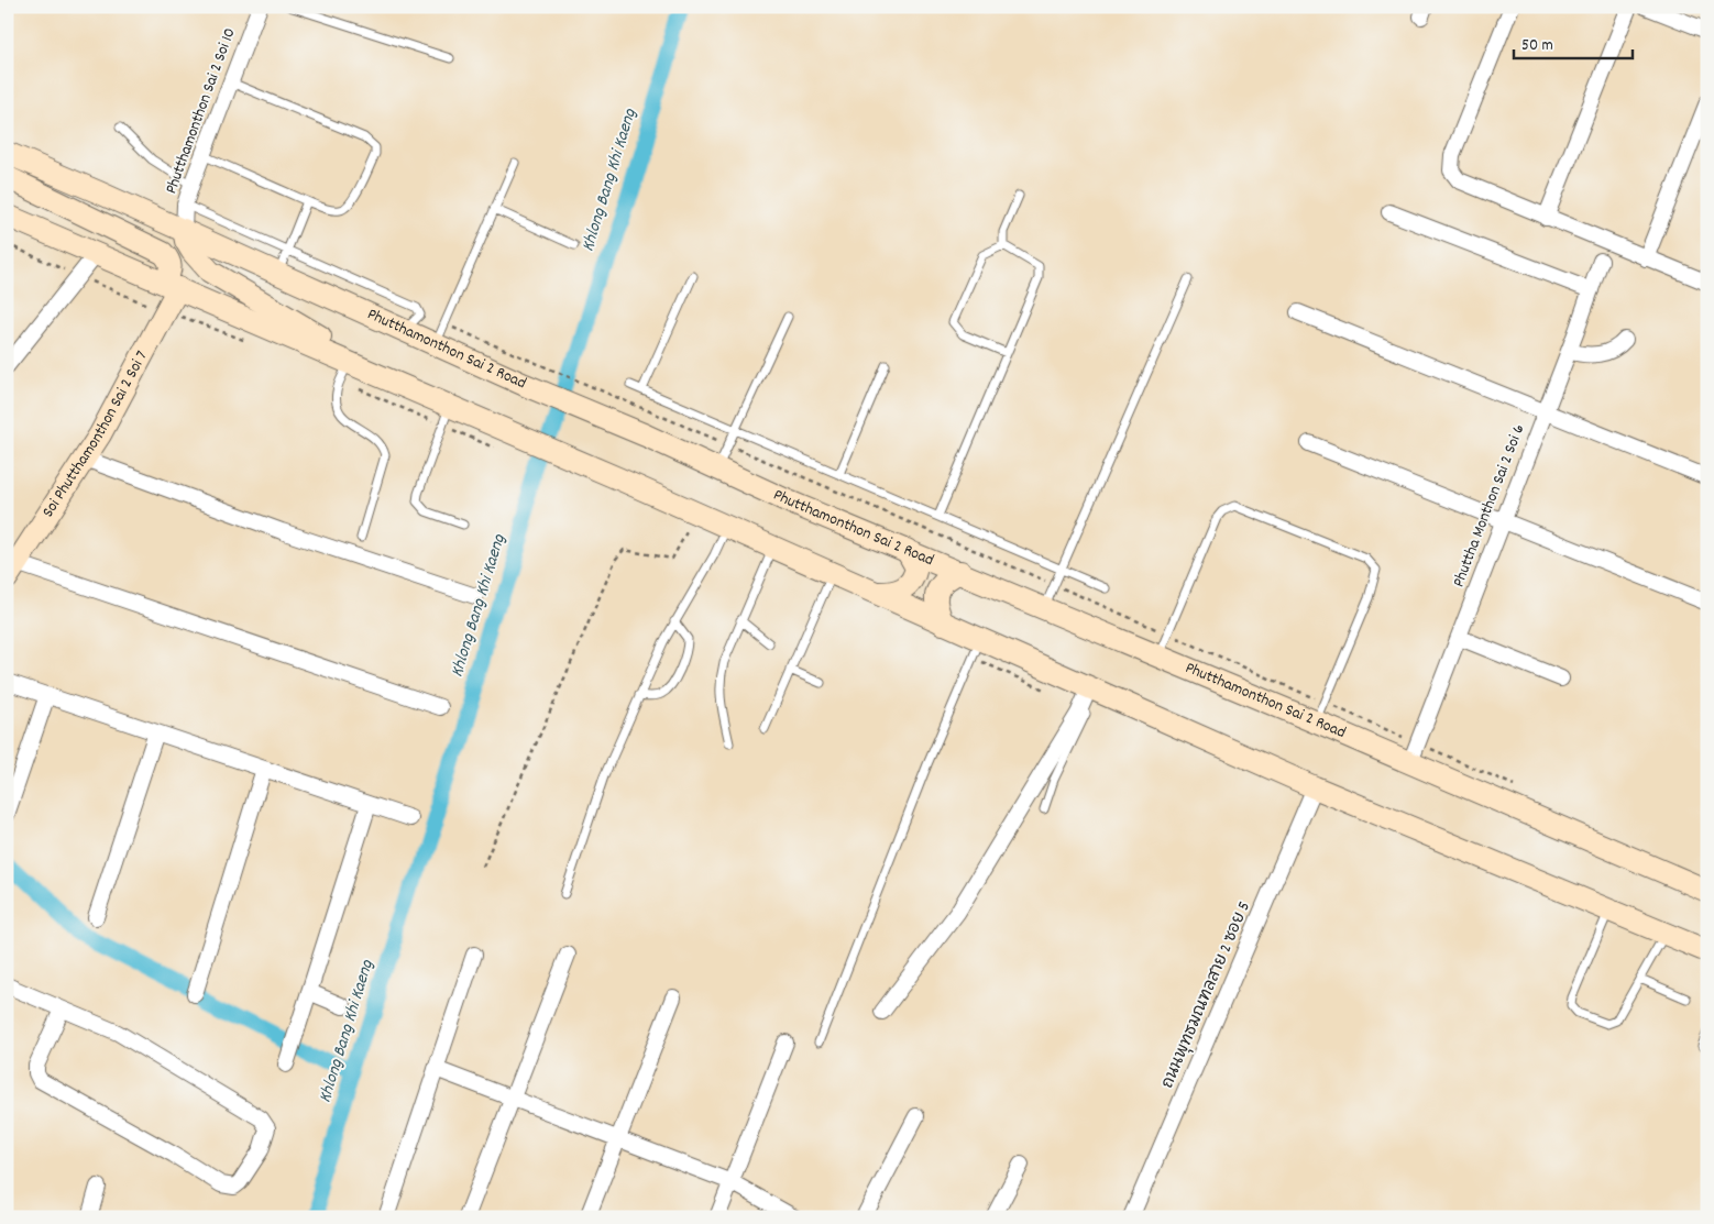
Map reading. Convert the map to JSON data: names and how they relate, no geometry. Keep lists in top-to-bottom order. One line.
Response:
{"streets":{"main road":["Phutthamonthon Sai 2 Road","Soi Phutthamonthon Sai 2 Soi 7"],"street":["Phutthamonthon Sai 2 Soi 10","Phuttha Monthon Sai 2 Soi 6","ถนนพุทธมณฑลสาย 2 ซอย 5"]},"crossings":[["Phutthamonthon Sai 2 Soi 10","Phutthamonthon Sai 2 Road"],["Phutthamonthon Sai 2 Road","Phuttha Monthon Sai 2 Soi 6"]],"water":["Khlong Bang Khi Kaeng"],"scale_bar":"50 m"}
